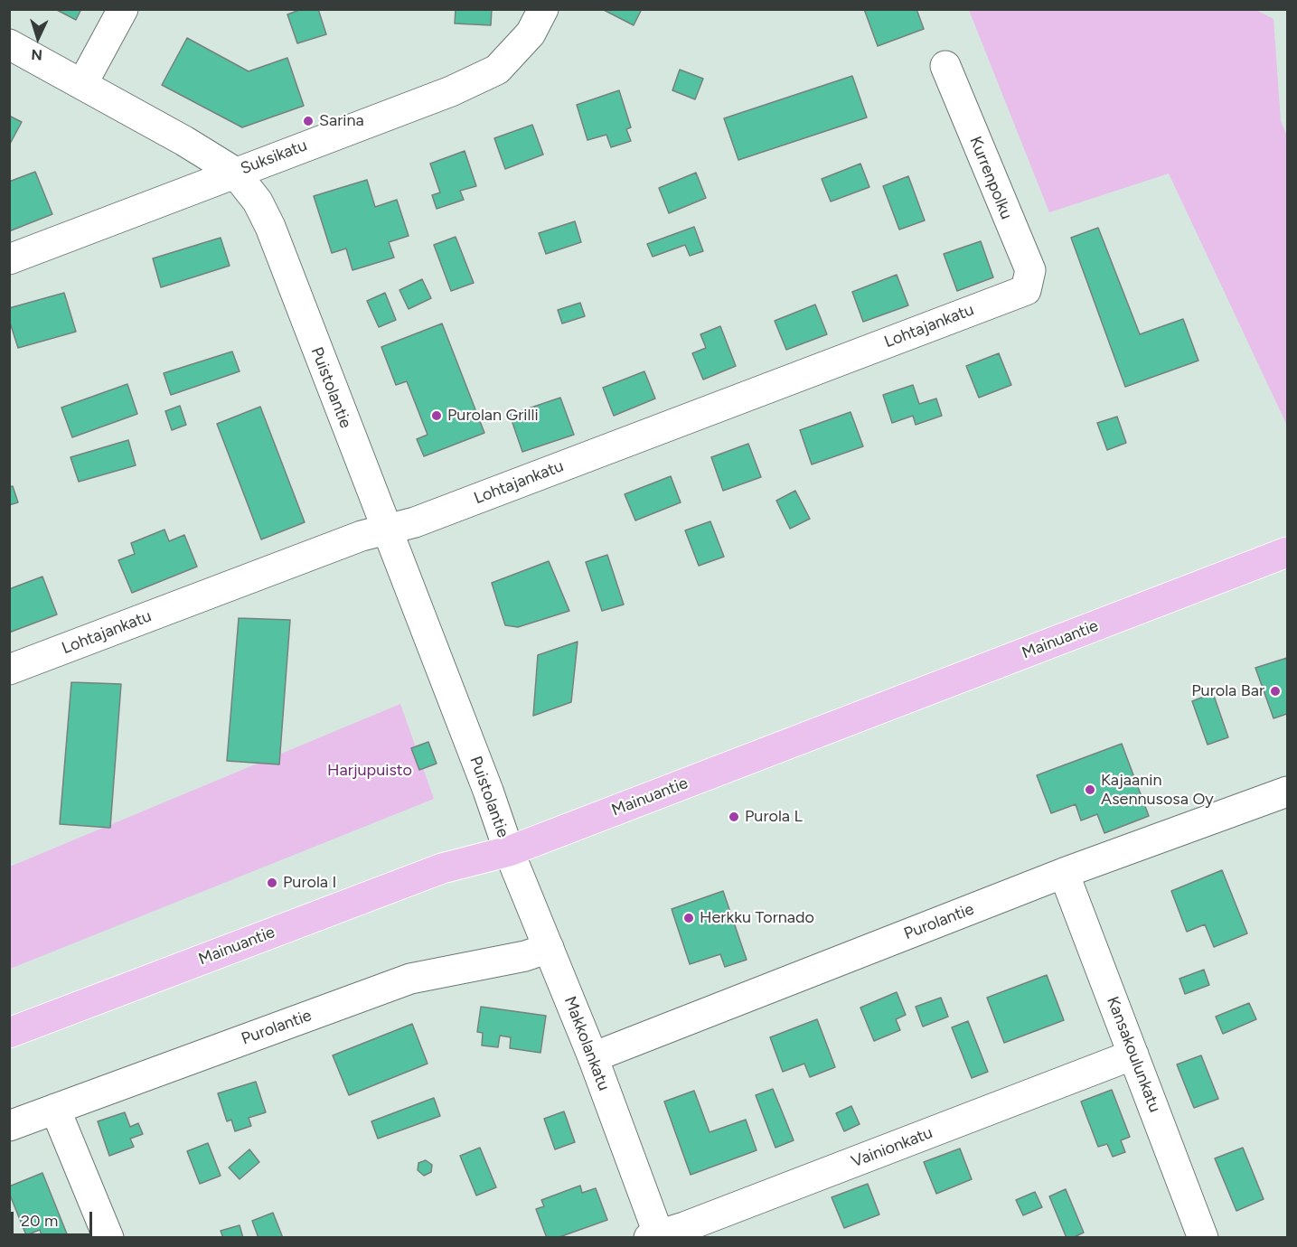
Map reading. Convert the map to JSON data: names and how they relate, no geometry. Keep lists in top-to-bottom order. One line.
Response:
{"streets":{"main road":["Mainuantie"],"street":["Suksikatu","Kurrenpolku","Lohtajankatu","Puistolantie","Purolantie","Makkolankatu","Kansakoulunkatu","Vainionkatu"]},"crossings":[["Suksikatu","Puistolantie"],["Kurrenpolku","Lohtajankatu"],["Lohtajankatu","Puistolantie"],["Puistolantie","Mainuantie"],["Puistolantie","Makkolankatu"],["Mainuantie","Makkolankatu"],["Purolantie","Makkolankatu"],["Purolantie","Kansakoulunkatu"],["Makkolankatu","Vainionkatu"],["Kansakoulunkatu","Vainionkatu"]],"parks":["Harjupuisto"],"places":["Sarina","Purolan Grilli","Purola Bar","Kajaanin Asennusosa Oy","Purola L","Purola I","Herkku Tornado"],"scale_bar":"20 m","north":"bottom"}
